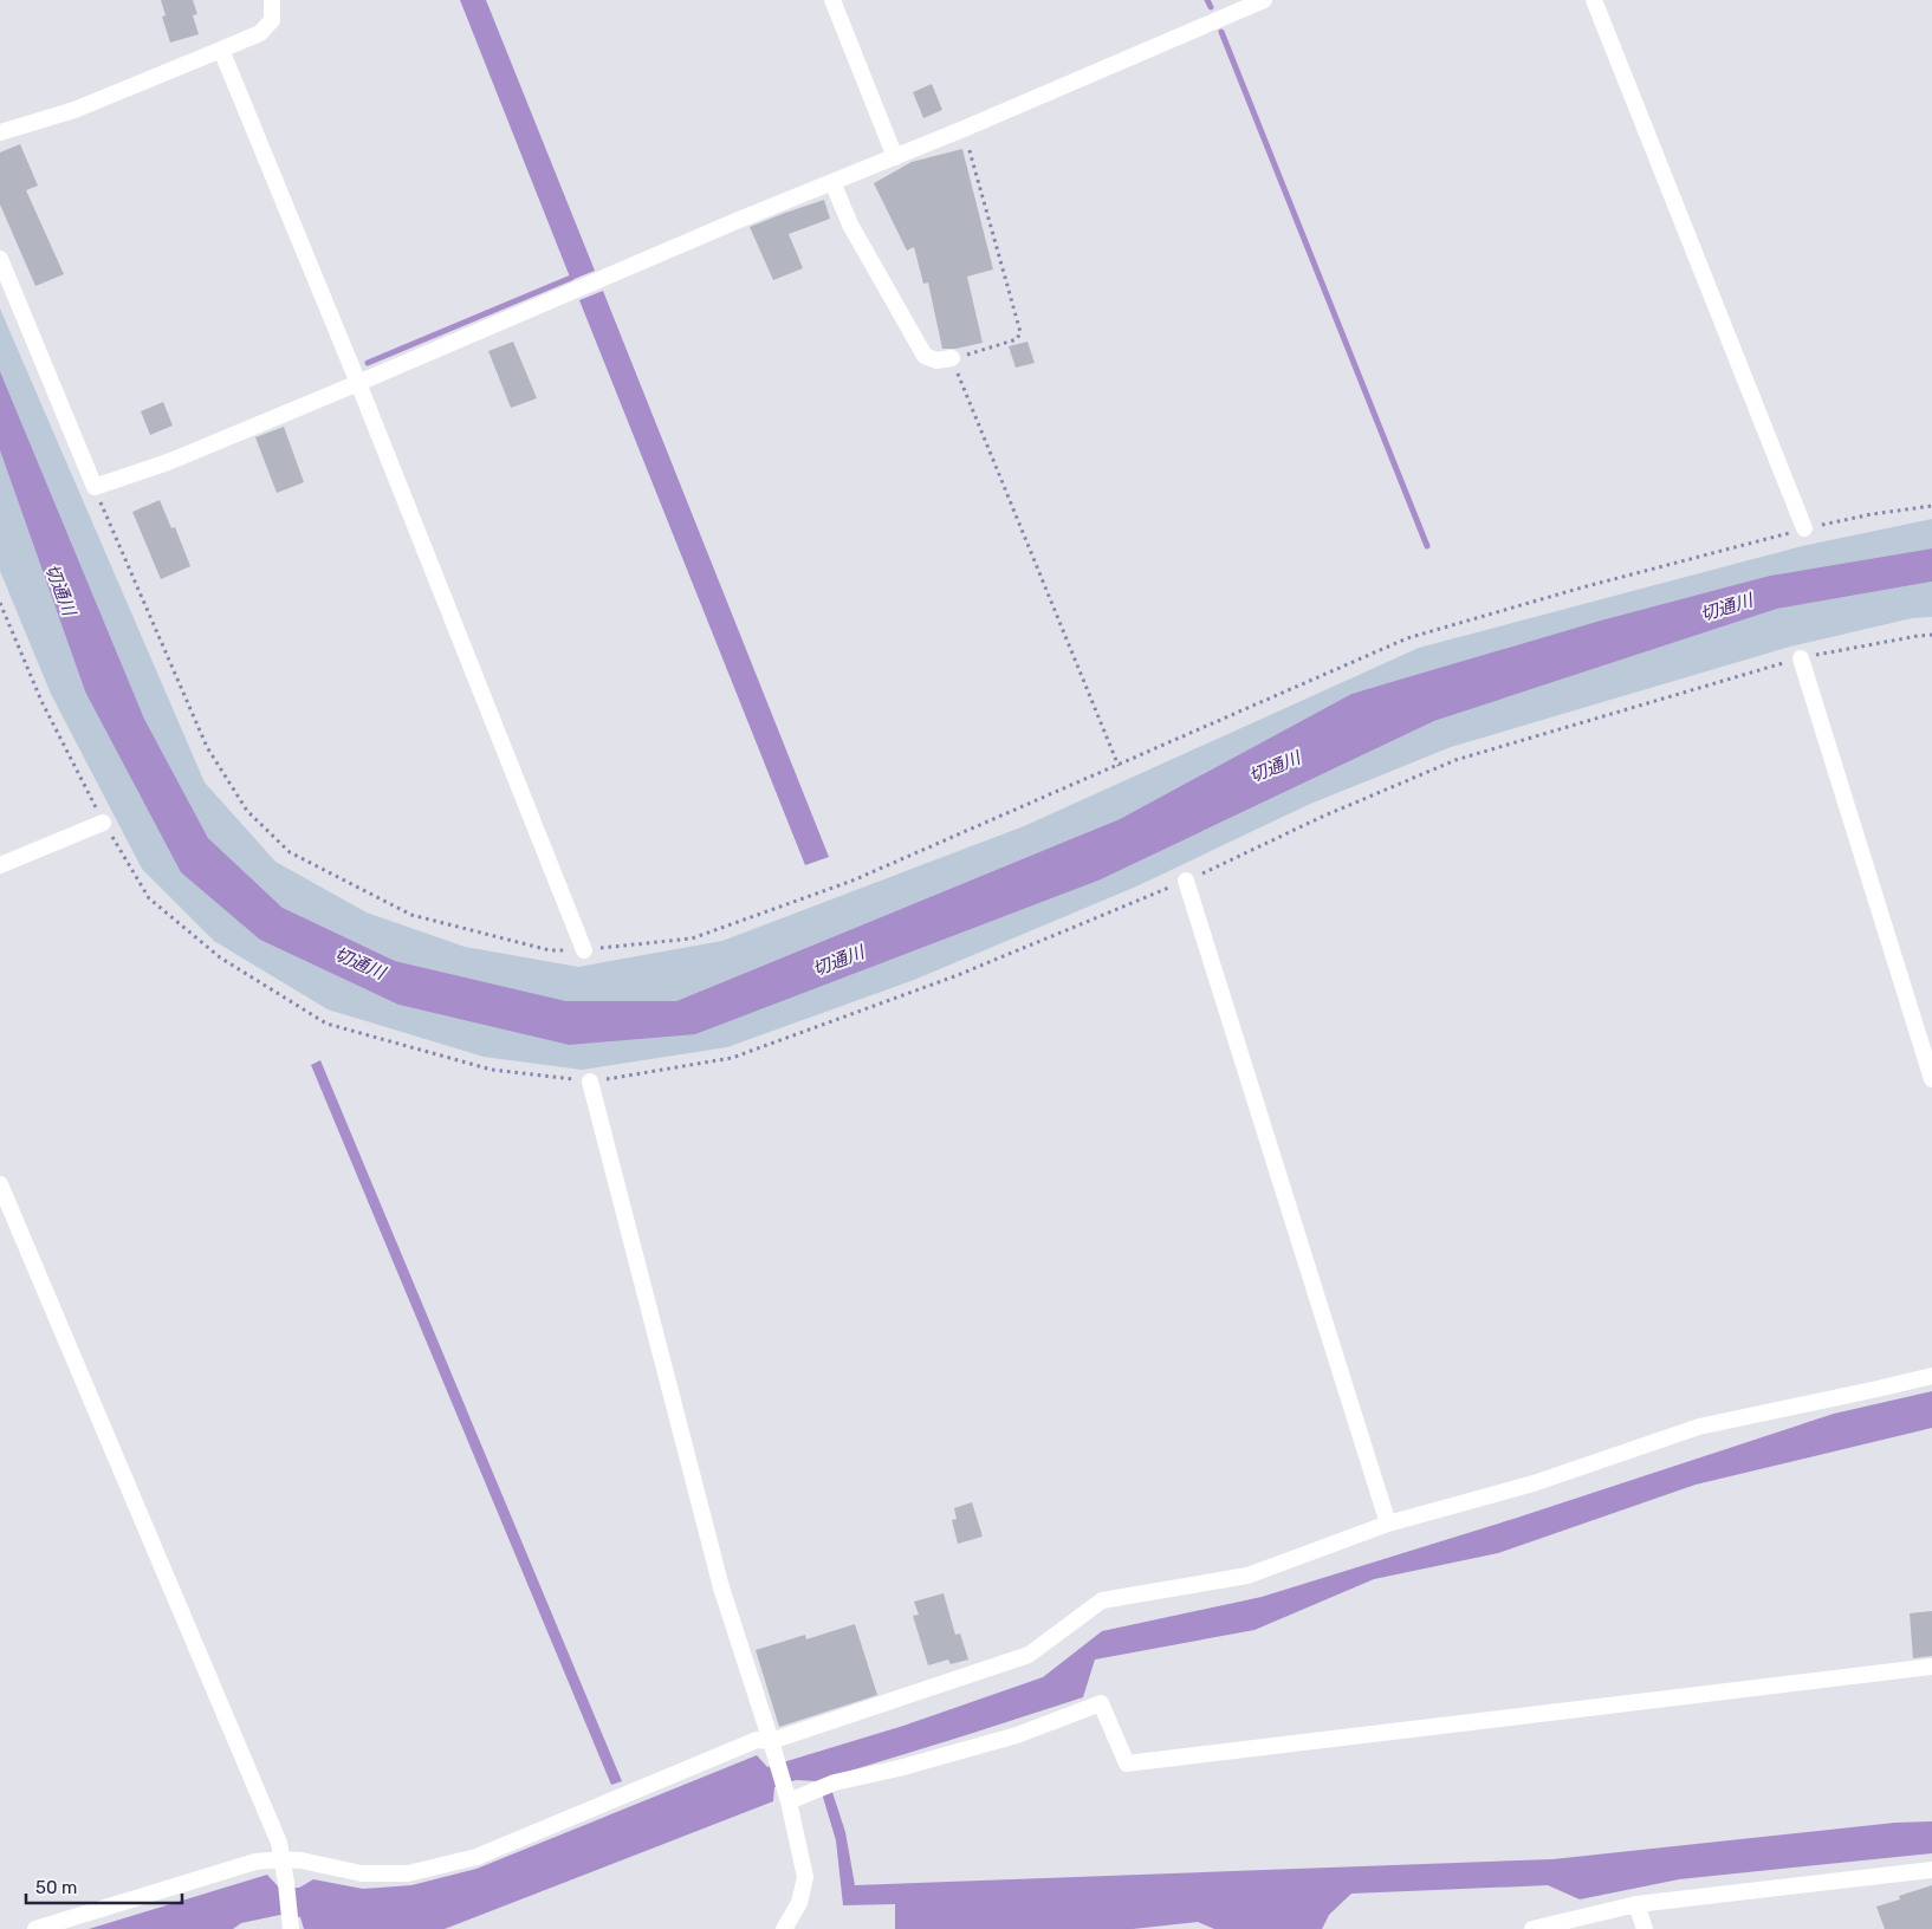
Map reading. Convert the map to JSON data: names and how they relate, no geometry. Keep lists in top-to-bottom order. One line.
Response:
{"water":["切通川"],"scale_bar":"50 m"}
